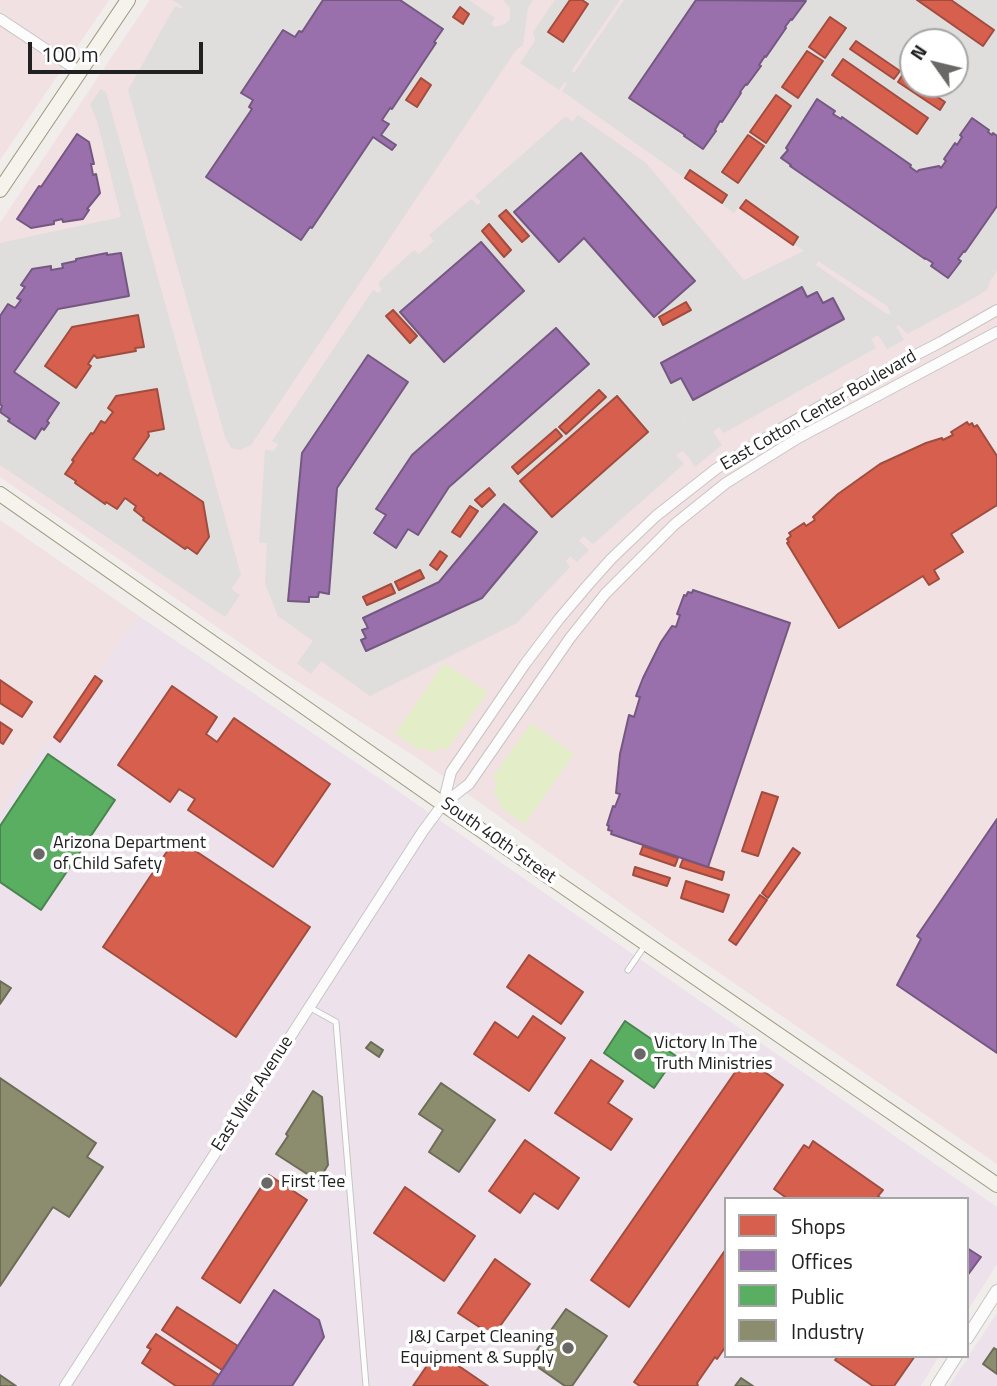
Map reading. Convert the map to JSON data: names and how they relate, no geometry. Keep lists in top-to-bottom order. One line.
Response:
{"streets":{"main road":["South 40th Street"],"street":["East Cotton Center Boulevard","East Wier Avenue"]},"crossings":[["East Cotton Center Boulevard","South 40th Street"],["East Cotton Center Boulevard","East Wier Avenue"],["South 40th Street","East Wier Avenue"]],"places":["Arizona Department of Child Safety","Victory In The Truth Ministries","First Tee","J&J Carpet Cleaning Equipment & Supply"],"legend":["Shops","Offices","Public","Industry"],"scale_bar":"100 m","north":"top left"}
